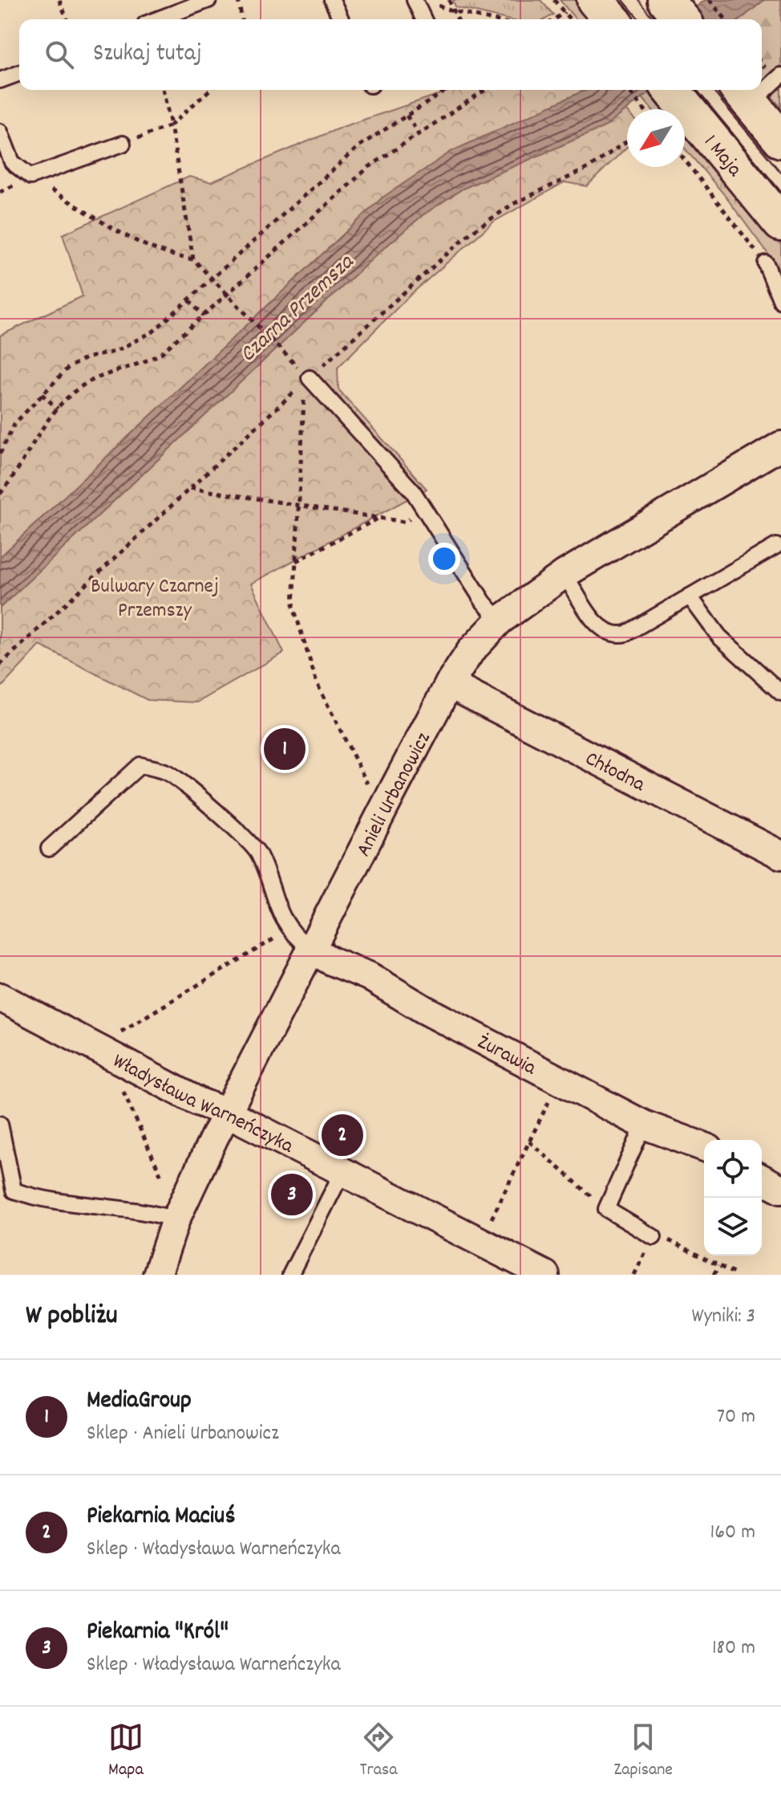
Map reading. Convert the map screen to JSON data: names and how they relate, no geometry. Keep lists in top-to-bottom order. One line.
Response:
{"streets":{"main road":["1 Maja"],"street":["Chłodna","Anieli Urbanowicz","Żurawia","Władysława Warneńczyka"]},"crossings":[["Chłodna","Anieli Urbanowicz"],["Anieli Urbanowicz","Żurawia"],["Anieli Urbanowicz","Władysława Warneńczyka"]],"water":["Czarna Przemsza"],"parks":["Bulwary Czarnej Przemszy"],"north":"bottom left","page":{"search":"Szukaj tutaj","pins":["1","2","3"],"heading":["W pobliżu","Wyniki: 3"],"list":[{"mark":"1","name":"MediaGroup","note":"Sklep · Anieli Urbanowicz","value":"70 m"},{"mark":"2","name":"Piekarnia Maciuś","note":"Sklep · Władysława Warneńczyka","value":"160 m"},{"mark":"3","name":"Piekarnia \"Król\"","note":"Sklep · Władysława Warneńczyka","value":"180 m"}],"nav":["Mapa","Trasa","Zapisane"]}}
